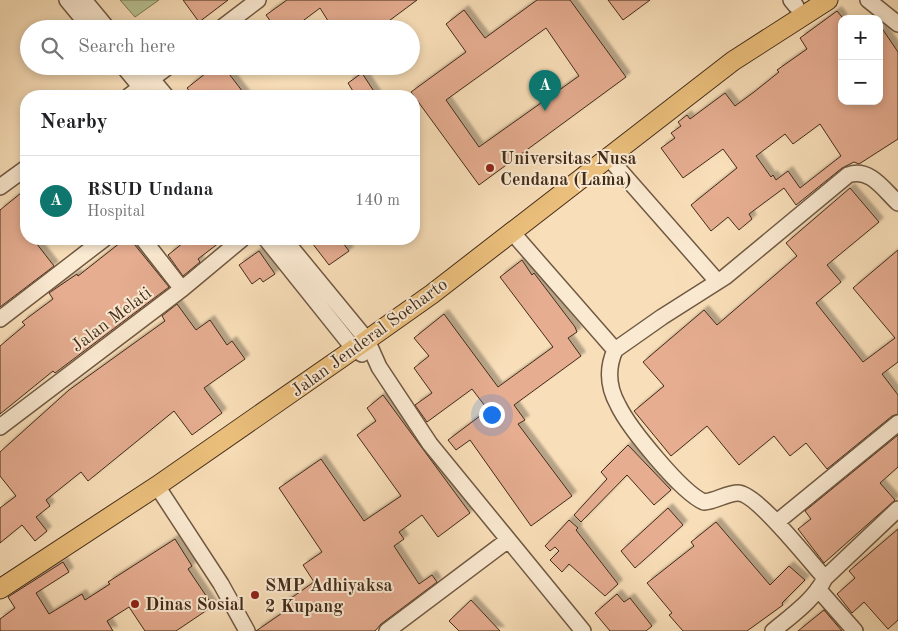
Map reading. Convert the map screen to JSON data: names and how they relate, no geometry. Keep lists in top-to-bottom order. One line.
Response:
{"streets":{"main road":["Jalan Jenderal Soeharto"],"street":["Jalan Melati"]},"places":["Universitas Nusa Cendana (Lama)","SMP Adhiyaksa 2 Kupang","Dinas Sosial"],"page":{"map_buttons":["+","−"],"search":"Search here","pins":"A","heading":"Nearby","list":[{"mark":"A","name":"RSUD Undana","note":"Hospital","value":"140 m"}]}}
